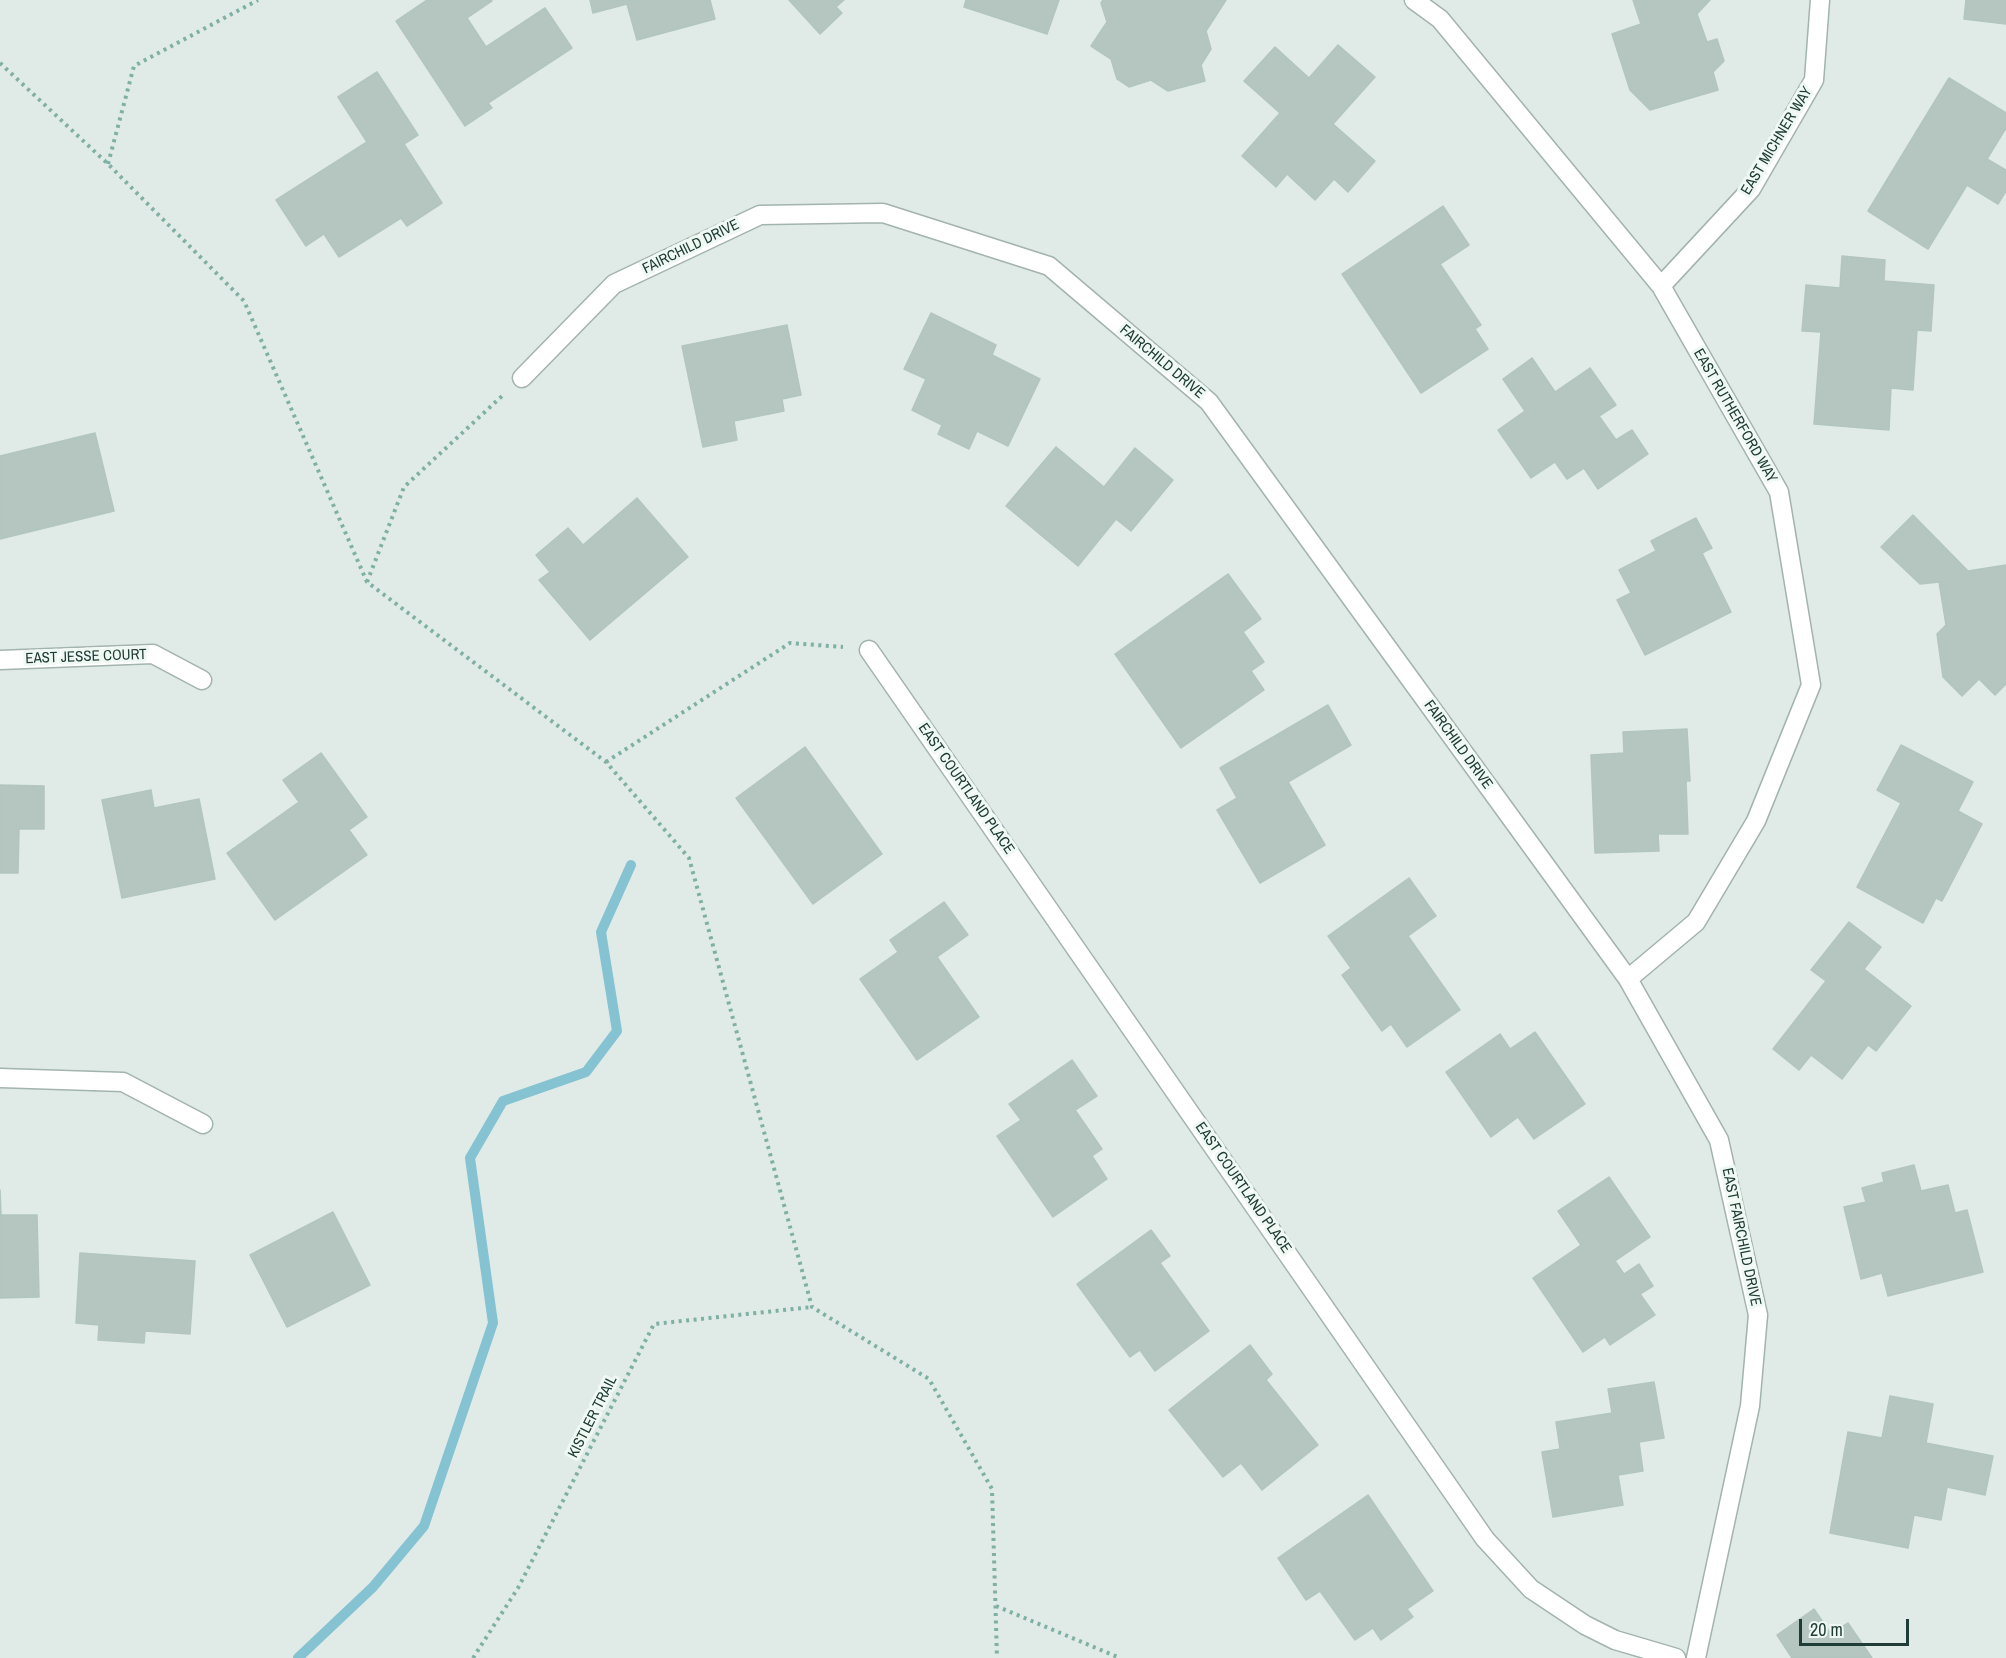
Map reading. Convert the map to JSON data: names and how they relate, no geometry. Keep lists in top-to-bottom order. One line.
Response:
{"streets":{"street":["EAST MICHNER WAY","FAIRCHILD DRIVE","EAST RUTHERFORD WAY","EAST JESSE COURT","EAST COURTLAND PLACE","EAST FAIRCHILD DRIVE"],"path":["KISTLER TRAIL"]},"crossings":[["EAST MICHNER WAY","EAST RUTHERFORD WAY"],["FAIRCHILD DRIVE","EAST RUTHERFORD WAY"],["FAIRCHILD DRIVE","EAST FAIRCHILD DRIVE"],["EAST RUTHERFORD WAY","EAST FAIRCHILD DRIVE"]],"scale_bar":"20 m"}
